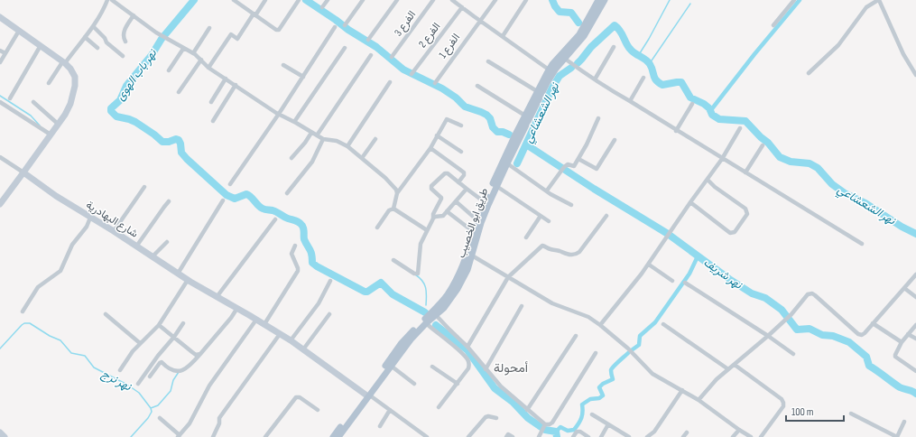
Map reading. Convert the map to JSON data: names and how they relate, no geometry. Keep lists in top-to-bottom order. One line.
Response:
{"streets":{"main road":["شارع البهادرية","طريق ابو الخصيب"],"street":["الفرع 3","الفرع 2","الفرع 1"]},"crossings":[["شارع البهادرية","طريق ابو الخصيب"]],"districts":["أمحولة"],"water":["نهر باب الهوى","نهر الشعشاعي","نهر شريف","نهر نرج"],"scale_bar":"100 m"}
